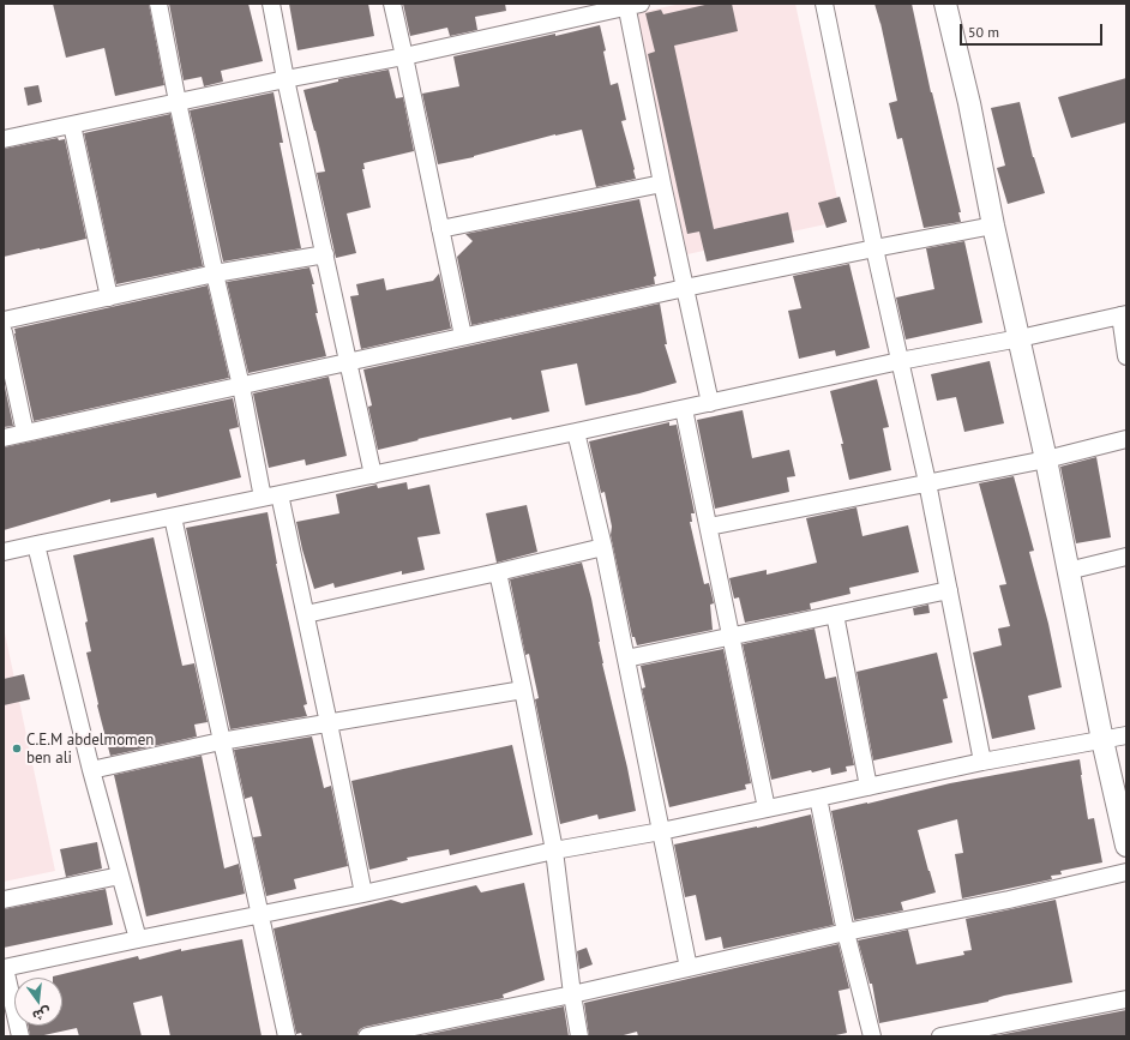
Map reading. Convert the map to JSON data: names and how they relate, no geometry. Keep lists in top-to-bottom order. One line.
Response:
{"places":["C.E.M abdelmomen ben ali"],"scale_bar":"50 m","north":"bottom"}
